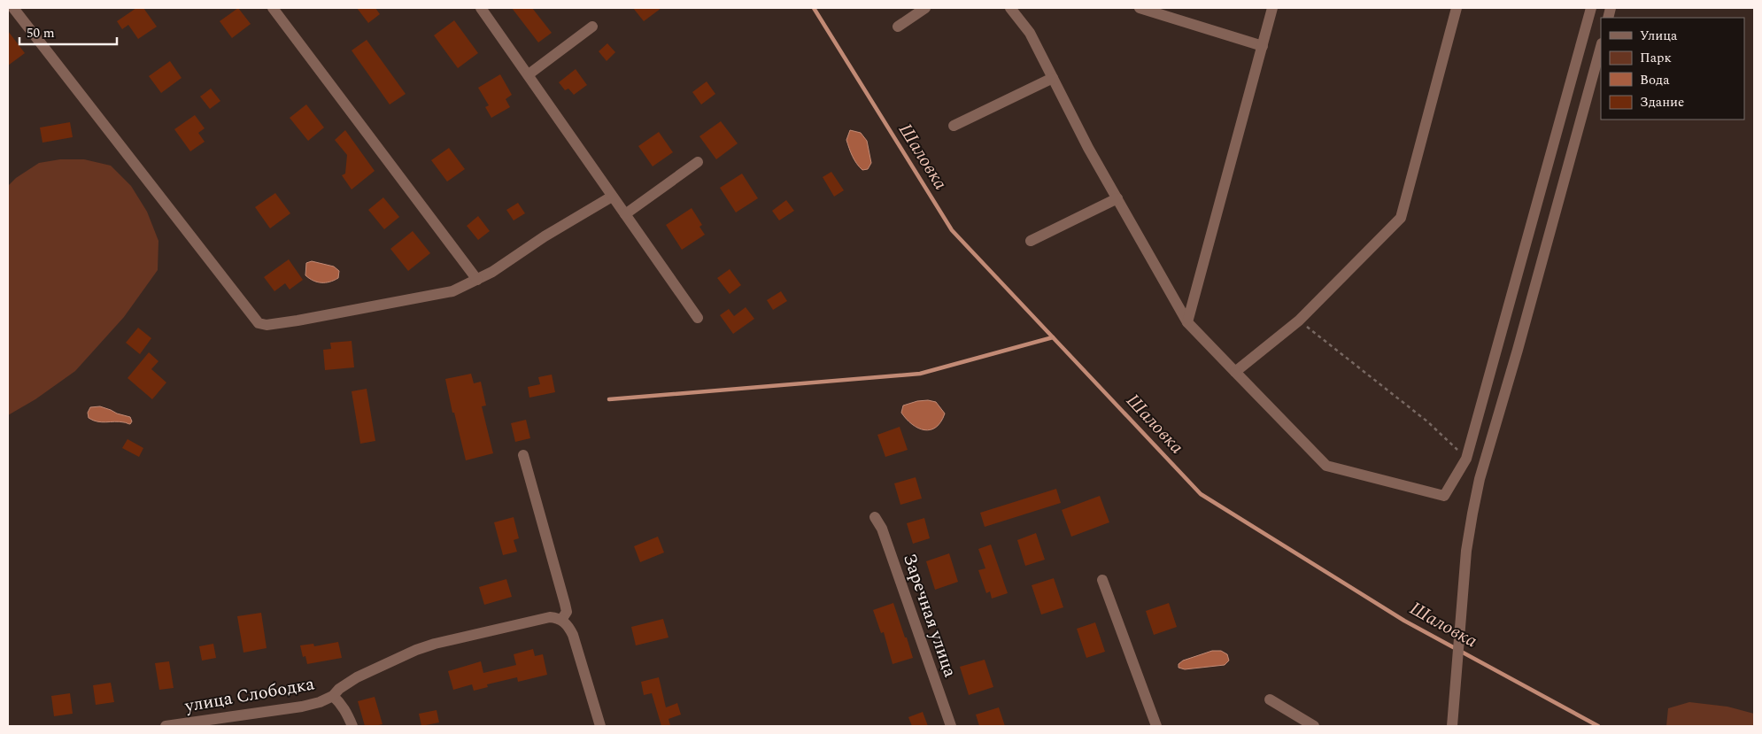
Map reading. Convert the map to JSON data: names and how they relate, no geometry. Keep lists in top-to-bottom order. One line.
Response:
{"streets":{"street":["Заречная улица","улица Слободка"]},"water":["Шаловка"],"legend":["Улица","Парк","Вода","Здание"],"scale_bar":"50 m"}
